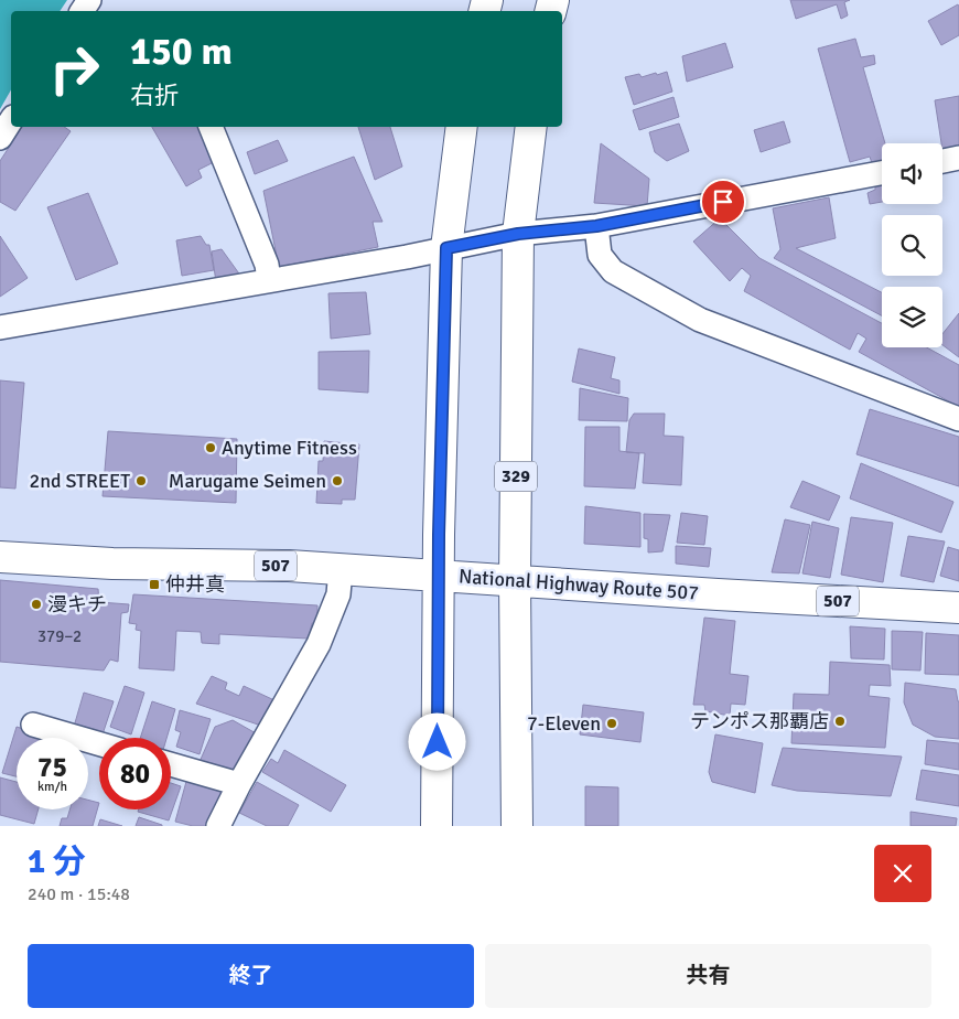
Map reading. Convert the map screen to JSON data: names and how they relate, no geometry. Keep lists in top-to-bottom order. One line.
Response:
{"streets":{"highway":["329","507","National Highway Route 507"]},"crossings":[["329","National Highway Route 507"]],"places":{"other":["Anytime Fitness","2nd STREET","Marugame Seimen","漫キチ","テンポス那覇店","7-Eleven"],"transit":["仲井真"]},"house_numbers":["379−2"],"page":{"turn":["150 m","右折"],"speed":"75 km/h","limit":"80","heading":["1 分","240 m · 15:48"],"buttons":["終了","共有"]}}
